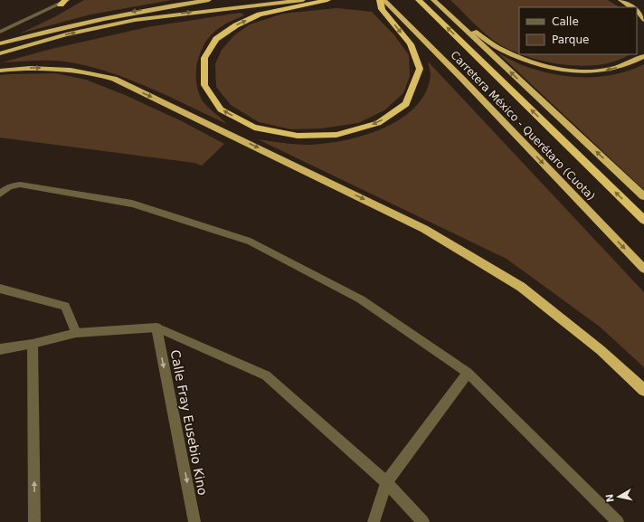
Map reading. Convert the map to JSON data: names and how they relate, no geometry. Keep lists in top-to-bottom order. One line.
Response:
{"streets":{"highway":["Carretera México - Querétaro (Cuota)"],"street":["Calle Fray Eusebio Kino"]},"one_way":["Calle Fray Eusebio Kino"],"legend":["Calle","Parque"],"north":"left"}
